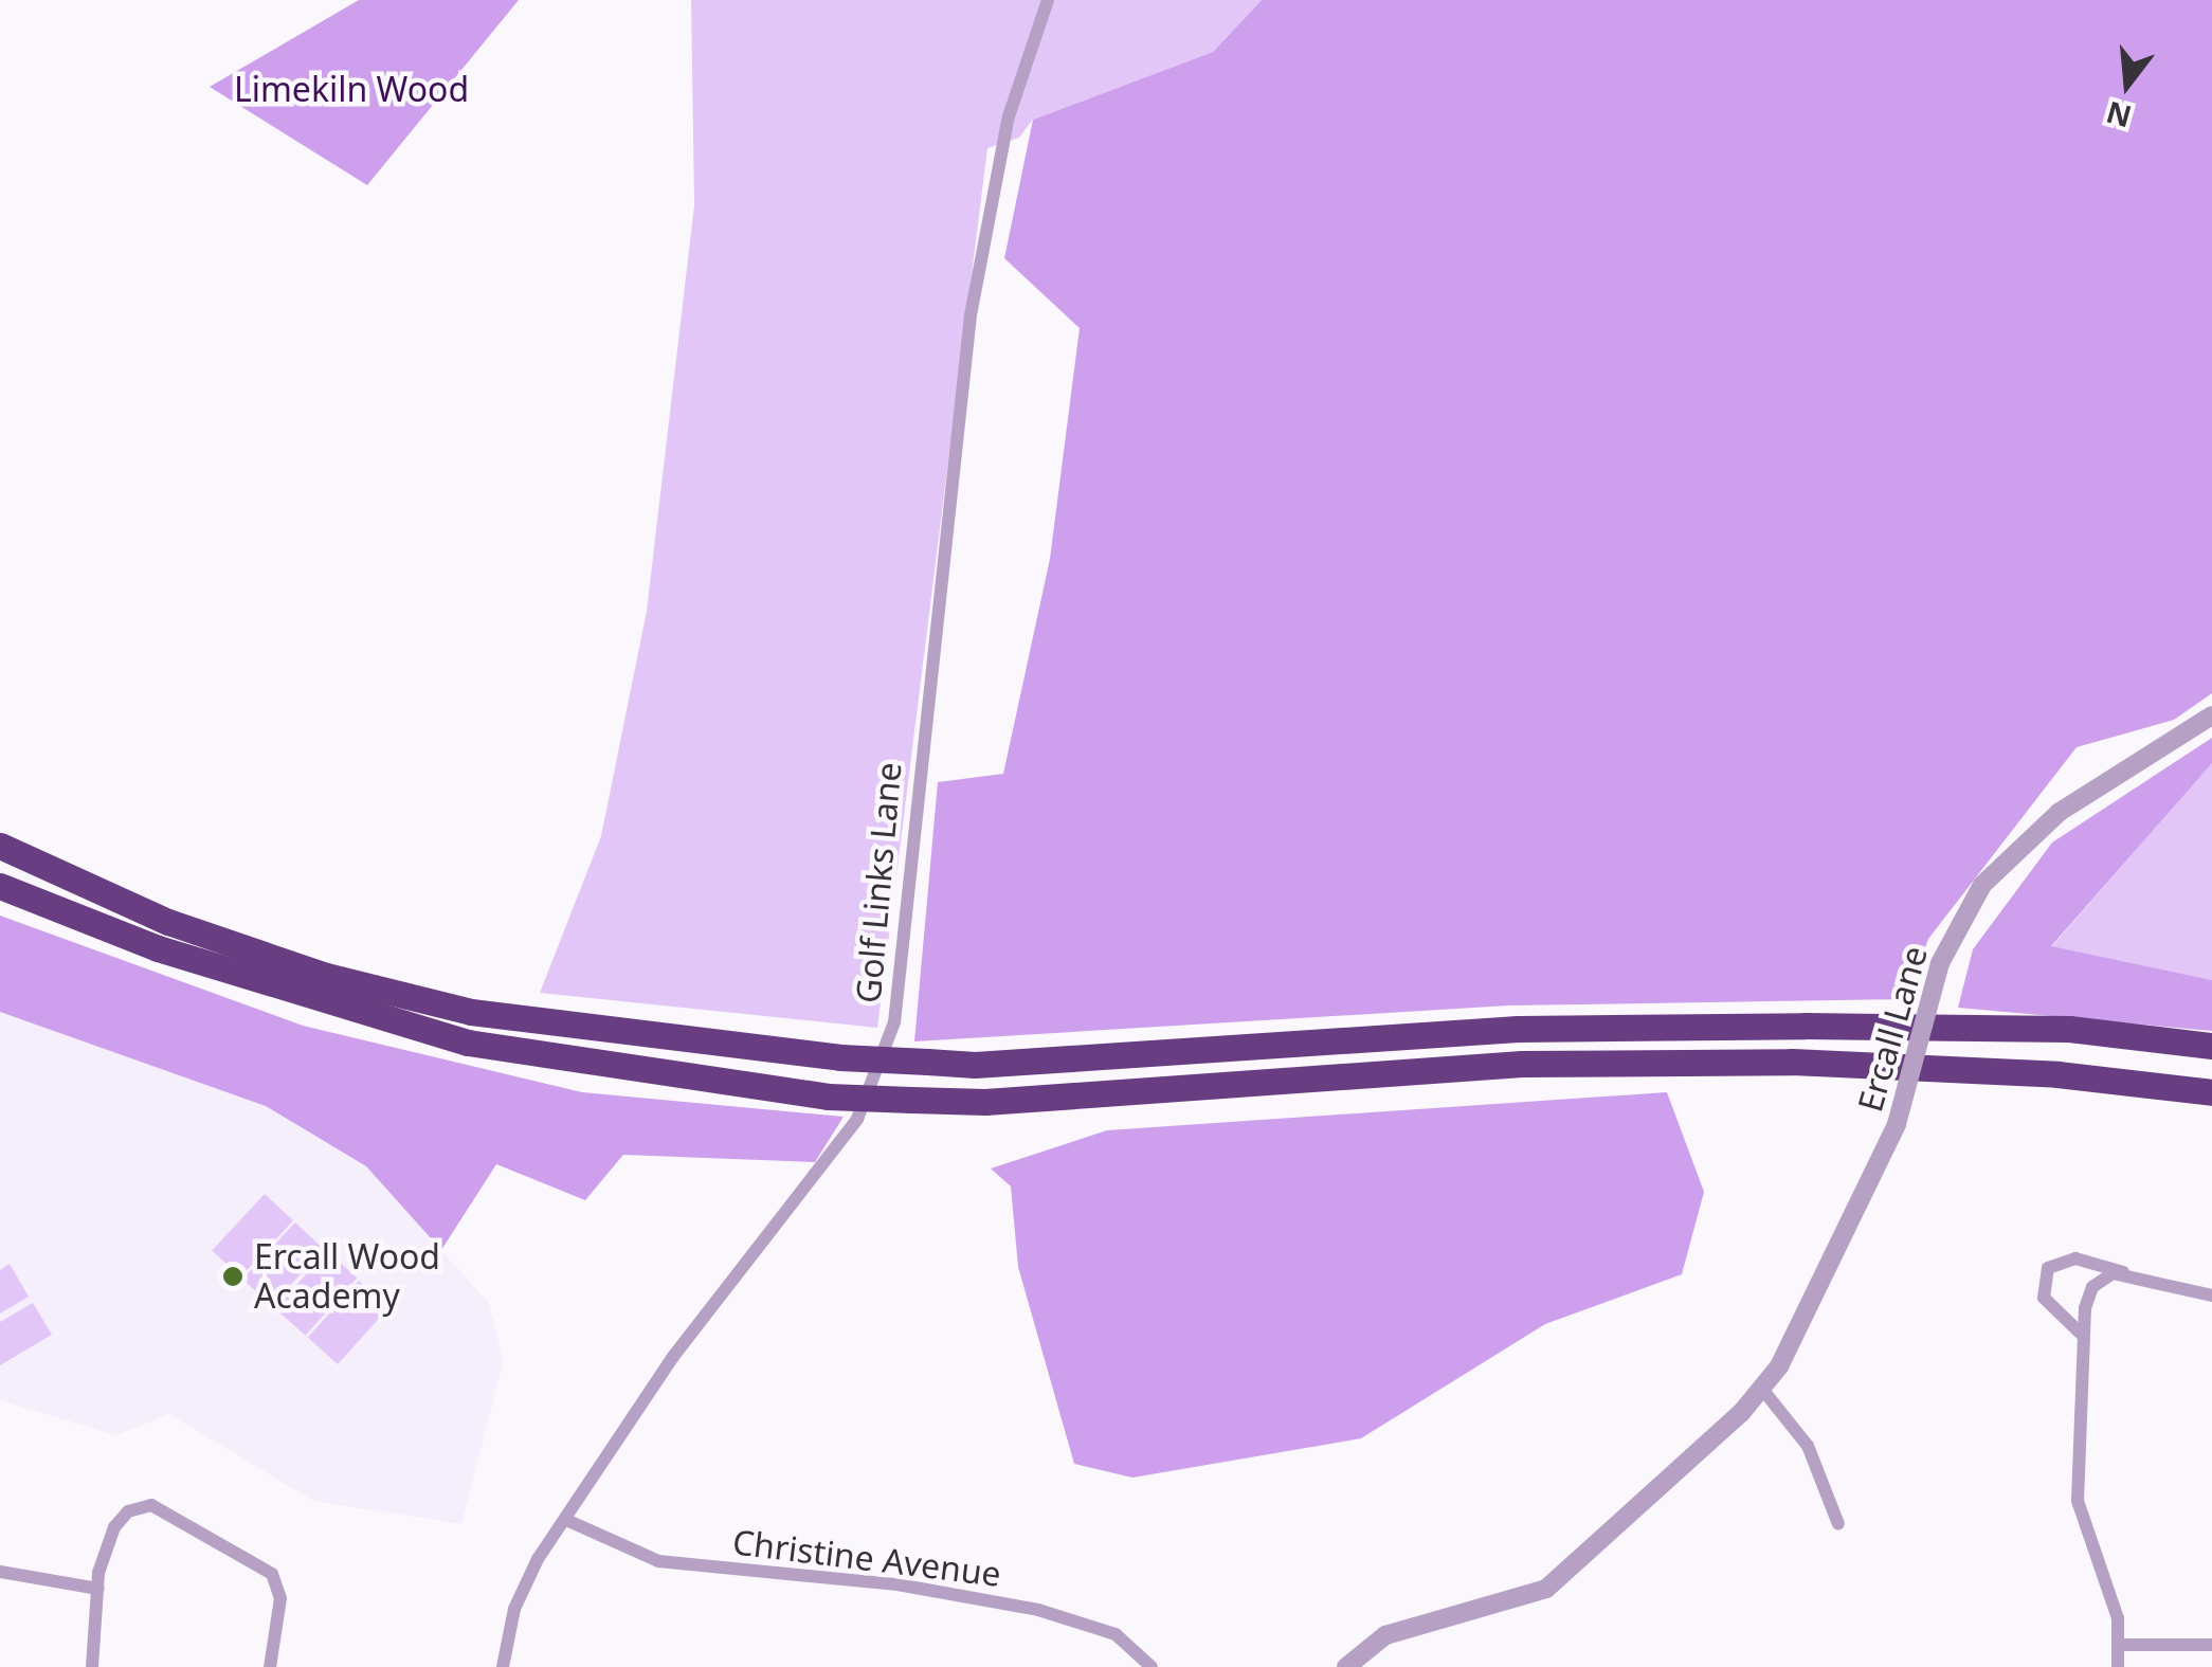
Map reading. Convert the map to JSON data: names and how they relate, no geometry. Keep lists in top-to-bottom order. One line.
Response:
{"streets":{"street":["Golf Links Lane","Ercall Lane","Christine Avenue"]},"crossings":[["Golf Links Lane","Christine Avenue"]],"parks":["Limekiln Wood"],"places":["Ercall Wood Academy"],"north":"bottom"}
